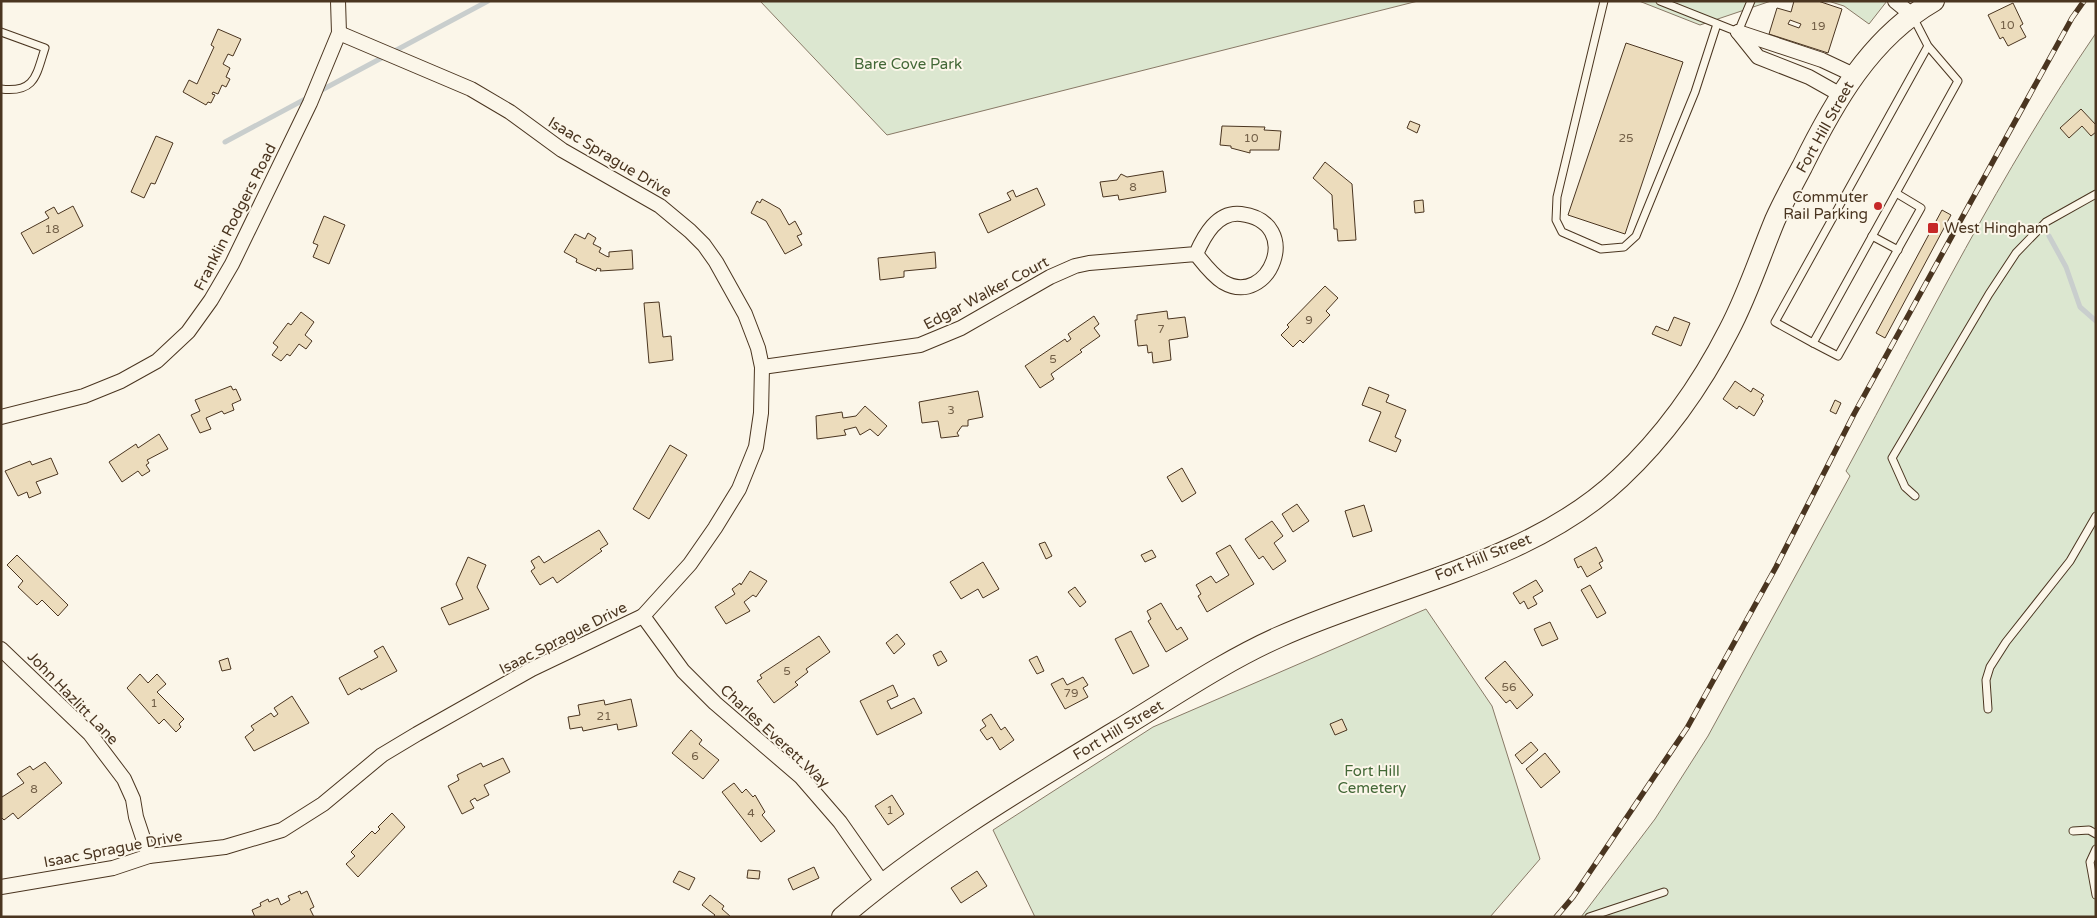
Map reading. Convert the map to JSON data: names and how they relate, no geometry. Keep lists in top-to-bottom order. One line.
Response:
{"streets":{"main road":["Fort Hill Street"],"street":["Isaac Sprague Drive","Franklin Rodgers Road","Edgar Walker Court","John Hazlitt Lane","Charles Everett Way"]},"crossings":[["Fort Hill Street","Charles Everett Way"],["Isaac Sprague Drive","Franklin Rodgers Road"],["Isaac Sprague Drive","Edgar Walker Court"],["Isaac Sprague Drive","John Hazlitt Lane"],["Isaac Sprague Drive","Charles Everett Way"]],"parks":["Bare Cove Park","Fort Hill Cemetery"],"places":{"other":["Commuter Rail Parking"],"transit":["West Hingham"]},"house_numbers":["10","19","10","25","8","18","9","7","5","3","5","56","79","1","21","6","8","1","4"]}
